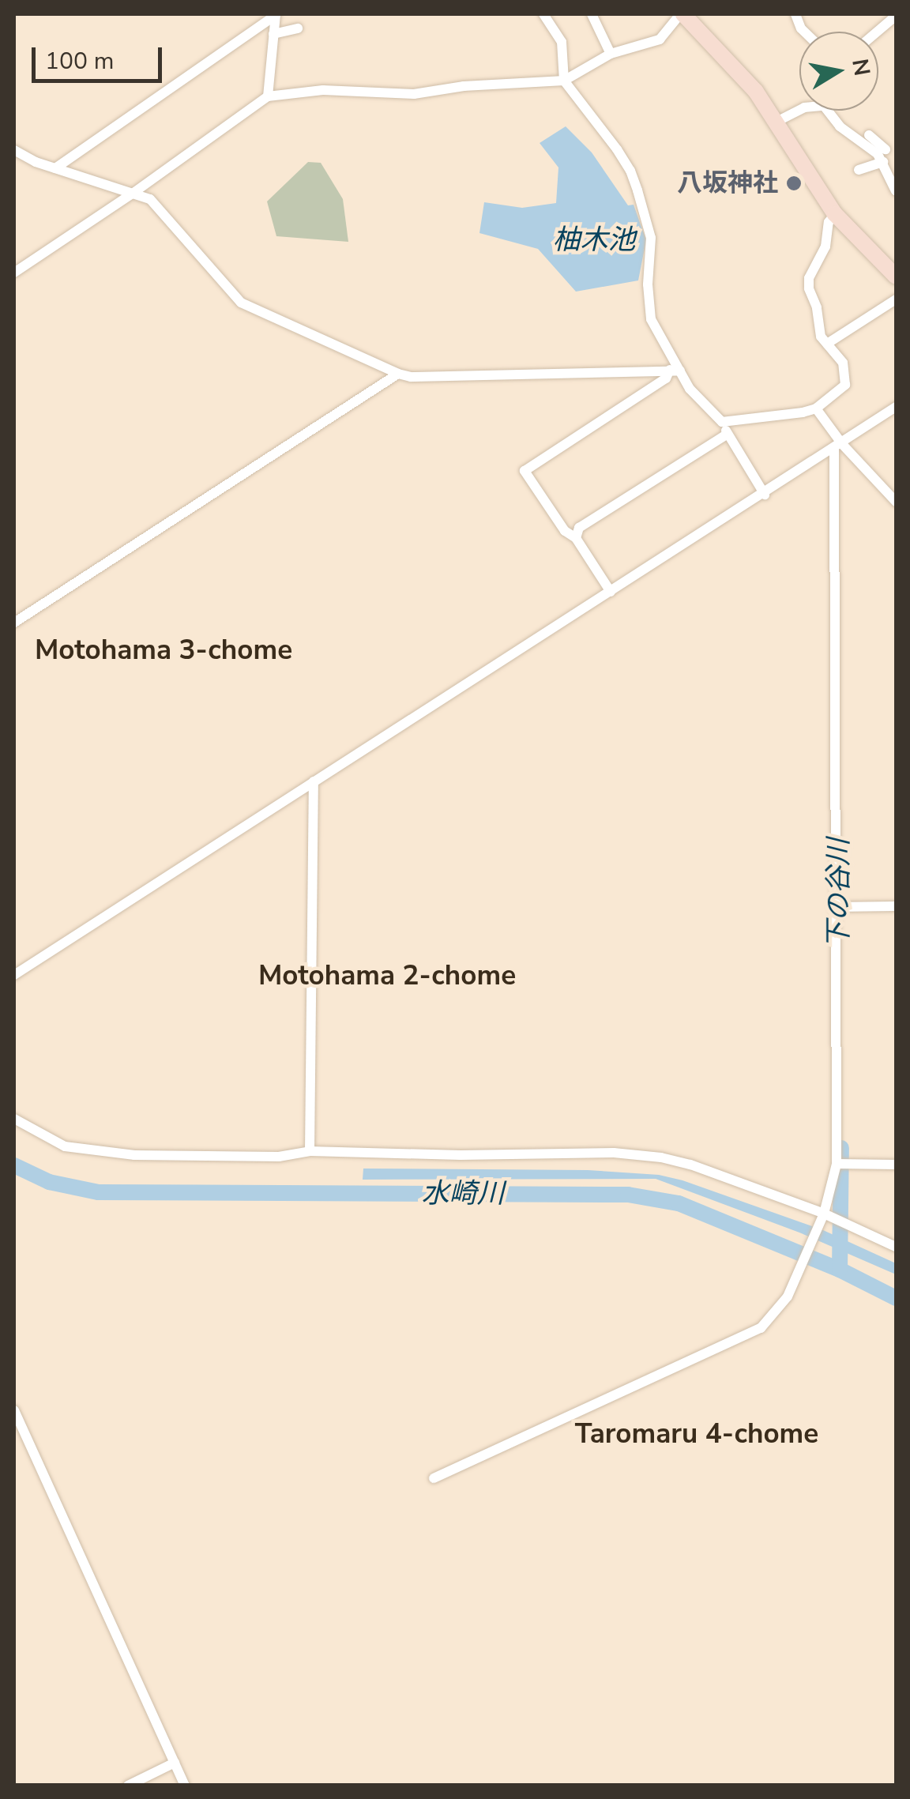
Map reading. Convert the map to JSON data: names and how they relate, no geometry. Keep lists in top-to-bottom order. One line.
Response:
{"districts":["Motohama 3-chome","Motohama 2-chome","Taromaru 4-chome"],"water":["柚木池","下の谷川","水崎川"],"places":["八坂神社"],"scale_bar":"100 m","north":"right"}
